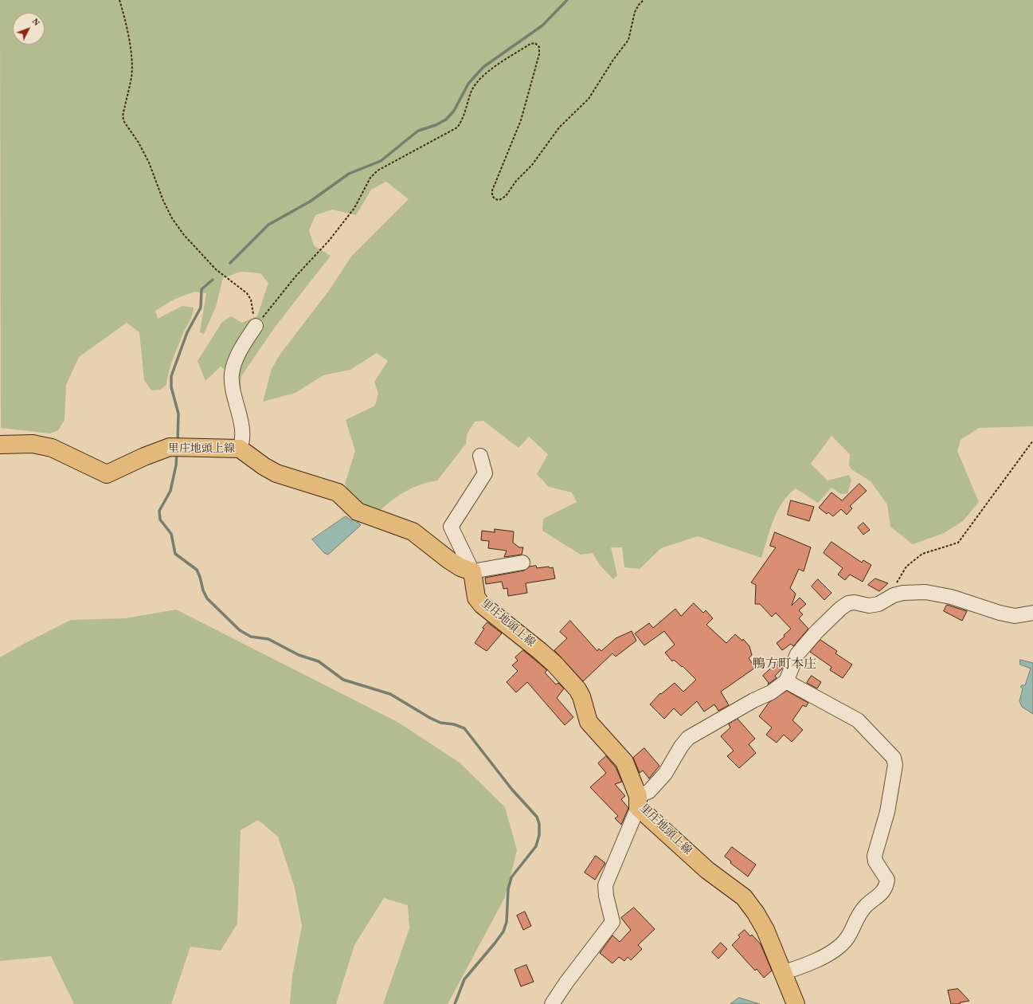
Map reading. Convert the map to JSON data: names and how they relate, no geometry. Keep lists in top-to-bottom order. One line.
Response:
{"streets":{"main road":["里庄地頭上線"]},"districts":["鴨方町本庄"],"north":"top right"}
